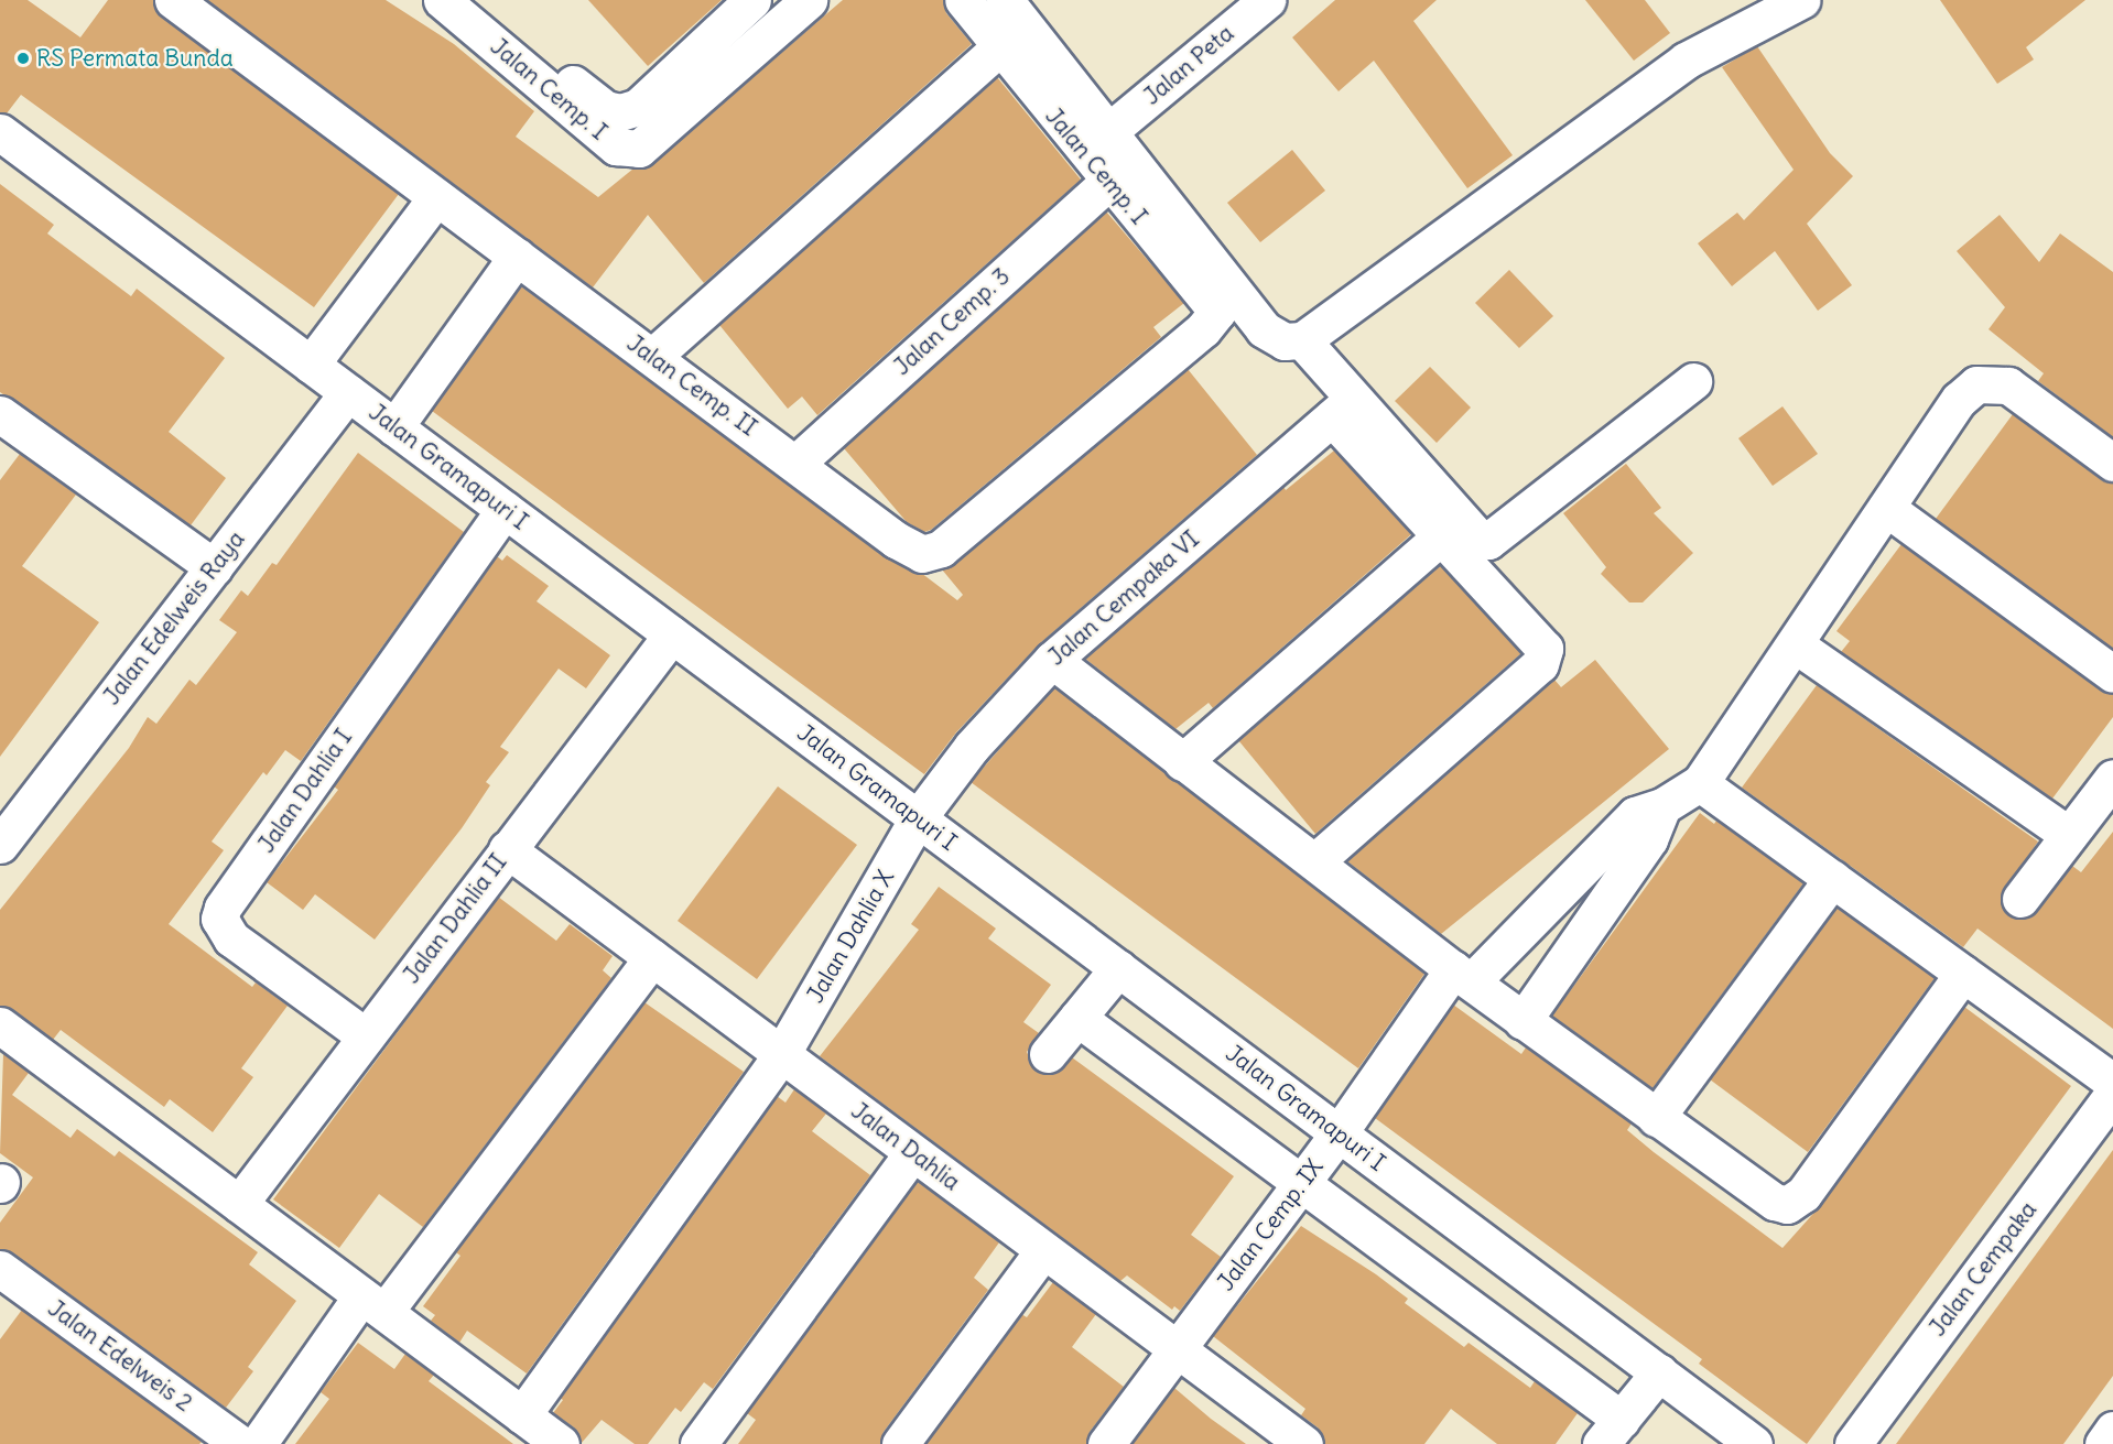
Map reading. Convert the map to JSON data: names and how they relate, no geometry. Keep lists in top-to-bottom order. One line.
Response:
{"streets":{"street":["Jalan Peta","Jalan Cemp. I","Jalan Cemp. 3","Jalan Cemp. II","Jalan Gramapuri I","Jalan Cempaka VI","Jalan Edelweis Raya","Jalan Dahlia I","Jalan Dahlia II","Jalan Dahlia X","Jalan Dahlia","Jalan Cemp. IX","Jalan Cempaka","Jalan Edelweis 2"]},"crossings":[["Jalan Cemp. I","Jalan Cemp. 3"],["Jalan Cemp. I","Jalan Cemp. II"],["Jalan Cemp. 3","Jalan Cemp. II"],["Jalan Gramapuri I","Jalan Cempaka VI"],["Jalan Gramapuri I","Jalan Edelweis Raya"],["Jalan Gramapuri I","Jalan Dahlia I"],["Jalan Gramapuri I","Jalan Dahlia II"],["Jalan Gramapuri I","Jalan Dahlia X"],["Jalan Gramapuri I","Jalan Cemp. IX"],["Jalan Cempaka VI","Jalan Dahlia X"],["Jalan Dahlia I","Jalan Dahlia II"],["Jalan Dahlia II","Jalan Dahlia"],["Jalan Dahlia X","Jalan Dahlia"],["Jalan Dahlia","Jalan Cemp. IX"]],"places":["RS Permata Bunda"]}
